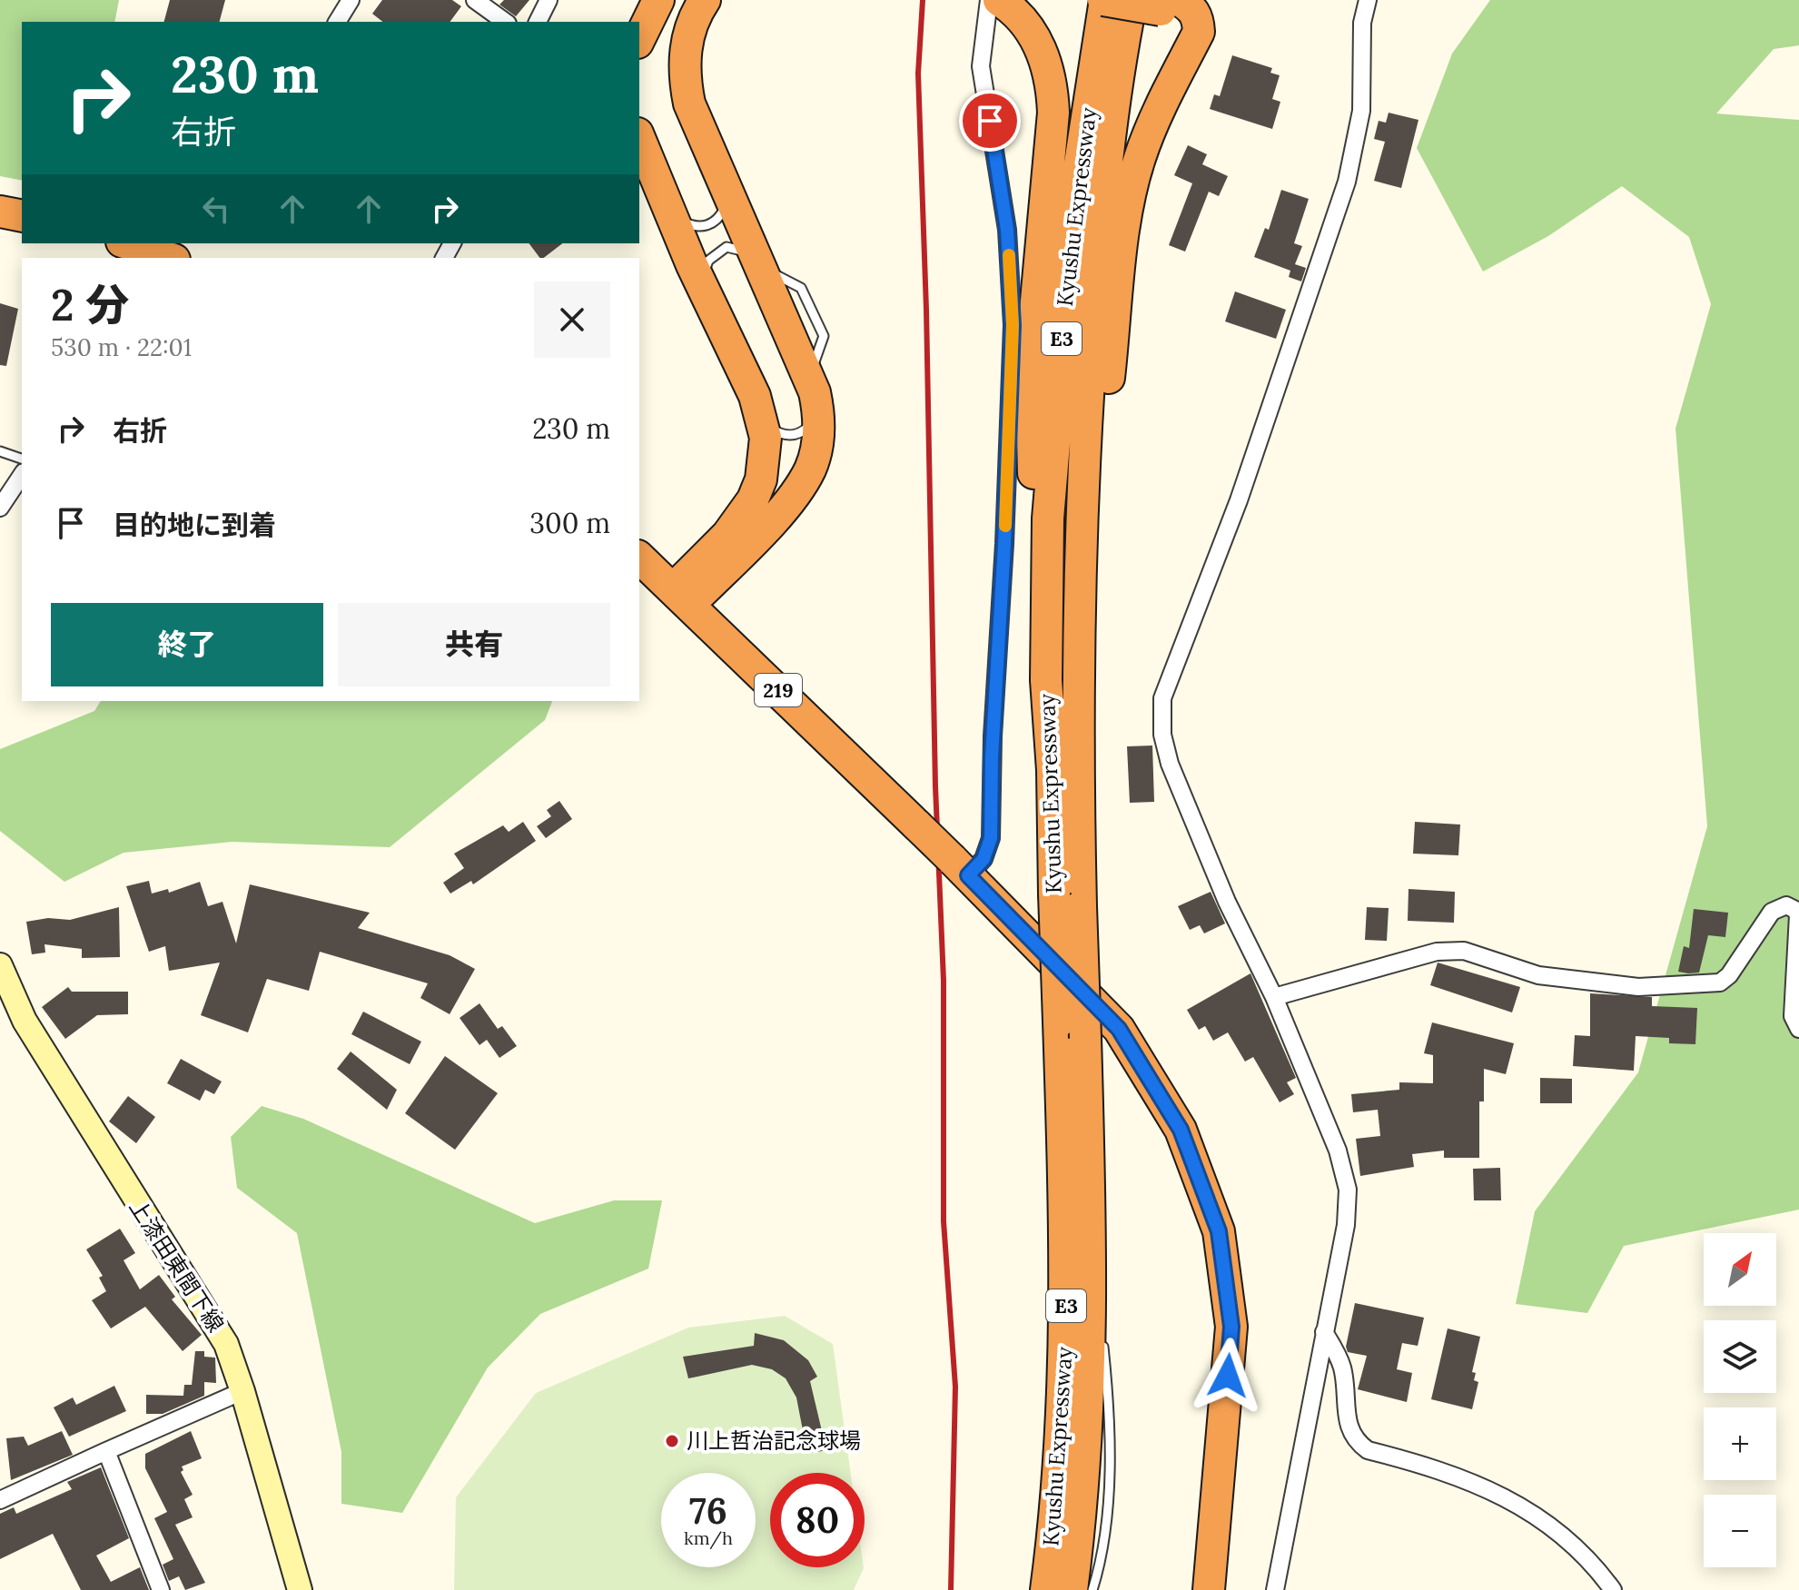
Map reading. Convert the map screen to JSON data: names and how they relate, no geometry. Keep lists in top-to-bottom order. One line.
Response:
{"streets":{"highway":["Kyushu Expressway","E3","219"],"main road":["上漆田東間下線"]},"places":["川上哲治記念球場"],"north":"top right","page":{"turn":["230 m","右折"],"heading":["2 分","530 m · 22:01"],"list":[{"name":"右折","value":"230 m"},{"name":"目的地に到着","value":"300 m"}],"buttons":["終了","共有"],"map_buttons":["+","−"],"speed":"76 km/h","limit":"80"}}
